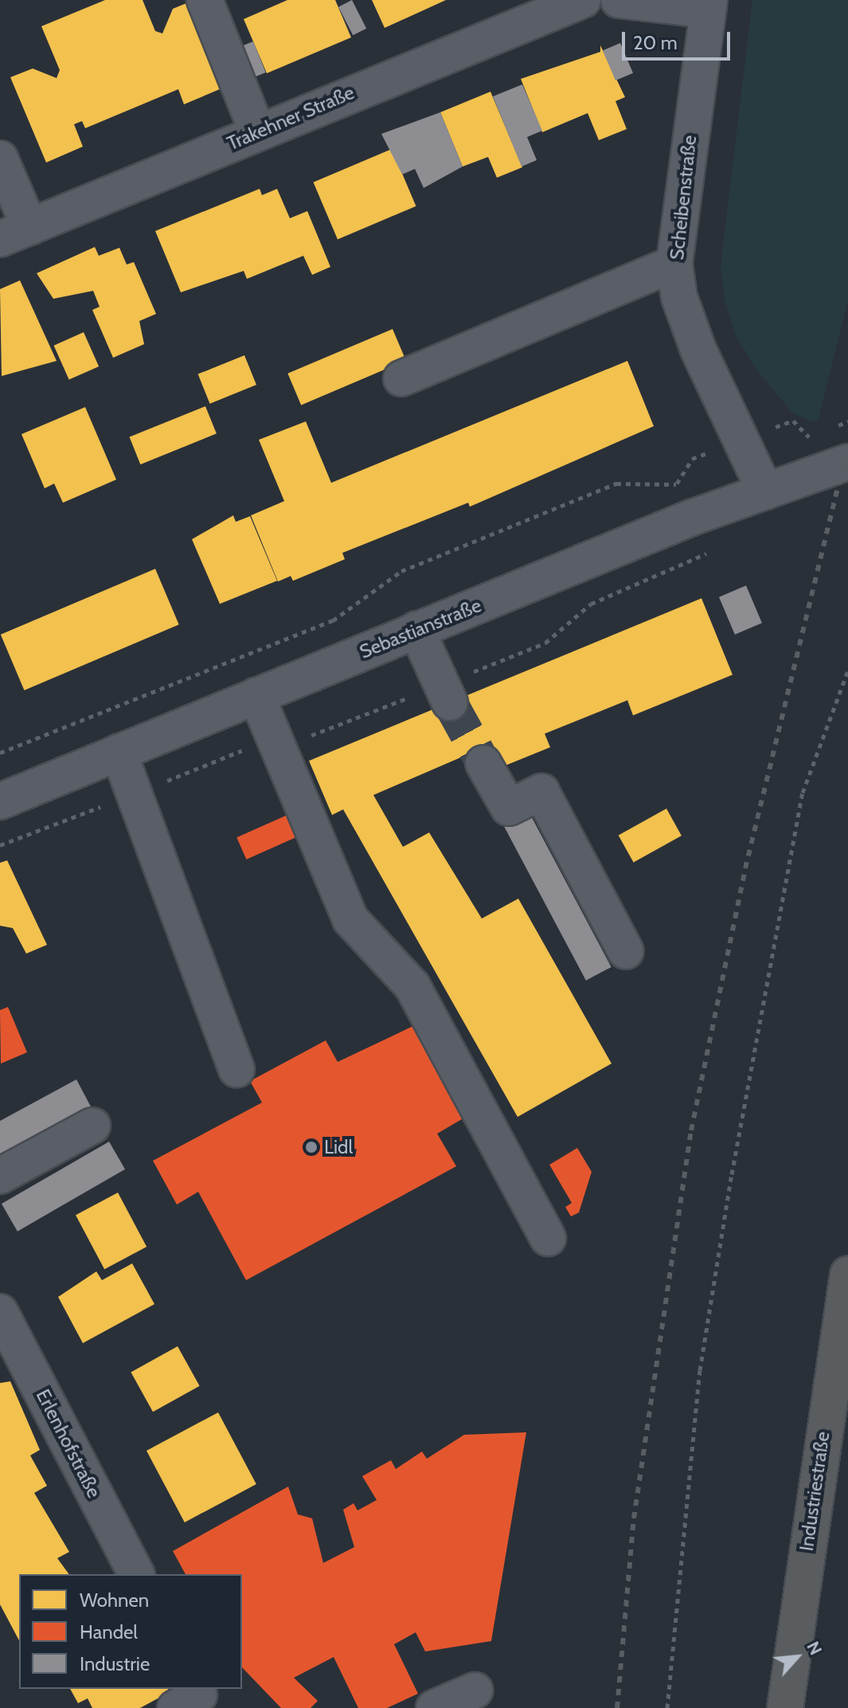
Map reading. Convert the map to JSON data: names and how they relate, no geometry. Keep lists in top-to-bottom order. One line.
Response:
{"streets":{"highway":["Industriestraße"],"street":["Trakehner Straße","Scheibenstraße","Sebastianstraße","Erlenhofstraße"]},"crossings":[["Scheibenstraße","Sebastianstraße"]],"places":["Lidl"],"legend":["Wohnen","Handel","Industrie"],"scale_bar":"20 m","north":"top right"}
